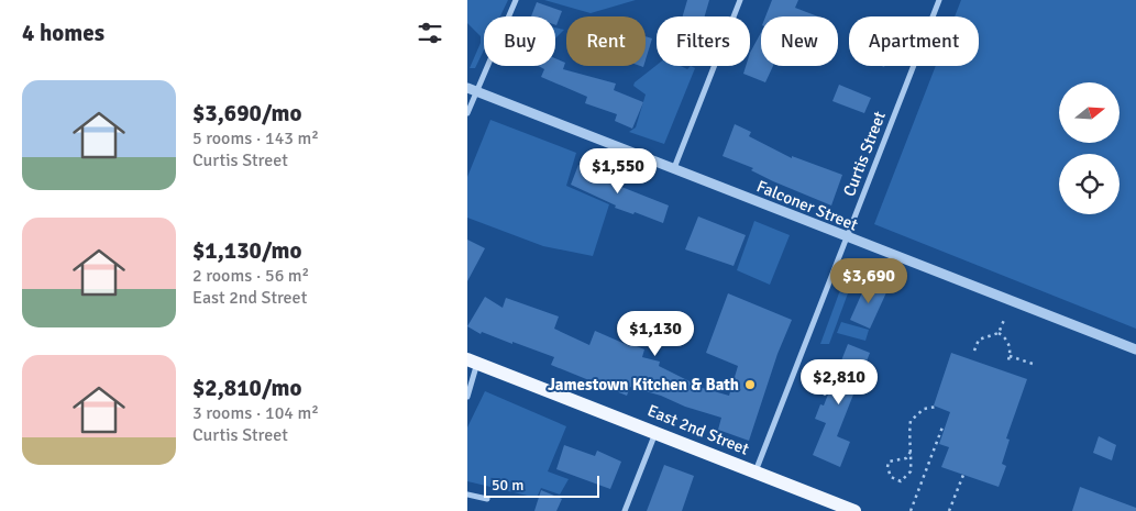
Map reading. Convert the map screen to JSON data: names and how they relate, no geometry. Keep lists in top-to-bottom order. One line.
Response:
{"streets":{"main road":["East 2nd Street"],"street":["Curtis Street","Falconer Street"]},"crossings":[["Curtis Street","Falconer Street"],["Curtis Street","East 2nd Street"]],"places":["Jamestown Kitchen & Bath"],"scale_bar":"50 m","north":"right","page":{"heading":"4 homes","chip":["Buy","Rent","Filters","New","Apartment"],"list":[{"name":"$3,690/mo","note":"5 rooms · 143 m² · Curtis Street"},{"name":"$1,130/mo","note":"2 rooms · 56 m² · East 2nd Street"},{"name":"$2,810/mo","note":"3 rooms · 104 m² · Curtis Street"}],"price":["$1,550","$3,690","$1,130","$2,810"],"scale":"50 m"}}
